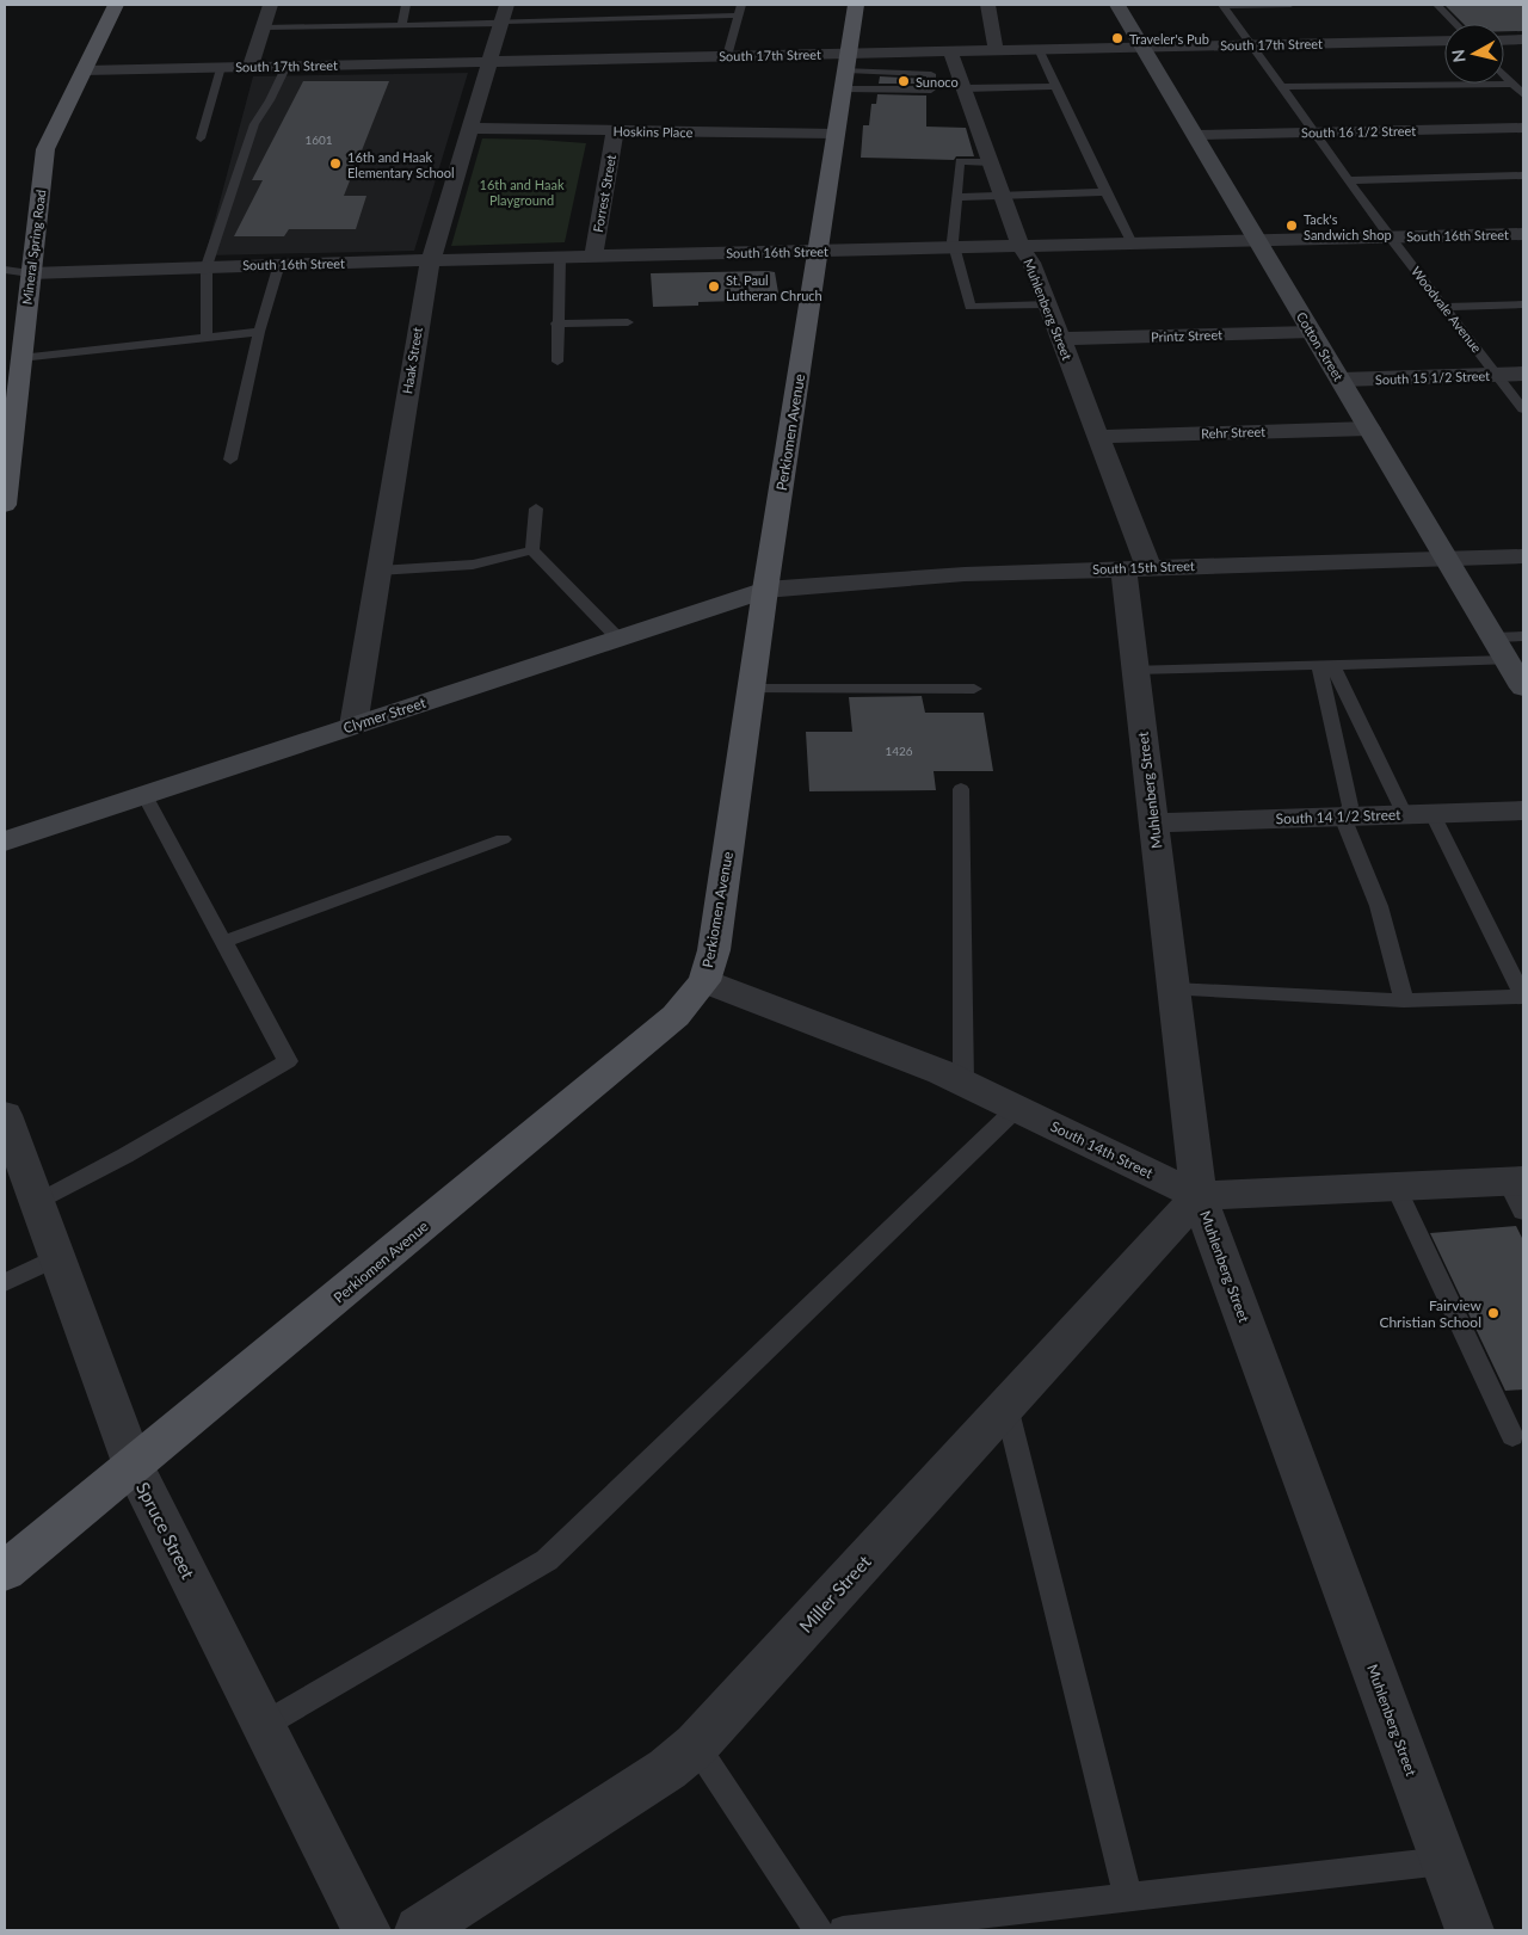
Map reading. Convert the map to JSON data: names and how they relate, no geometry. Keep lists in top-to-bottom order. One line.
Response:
{"streets":{"main road":["Mineral Spring Road","Perkiomen Avenue"],"street":["South 17th Street","Hoskins Place","South 16 1/2 Street","Forrest Street","South 16th Street","Muhlenberg Street","Printz Street","Cotton Street","Haak Street","South 15 1/2 Street","Rehr Street","South 15th Street","Clymer Street","South 14 1/2 Street","South 14th Street","Spruce Street","Miller Street"],"lane":["Woodvale Avenue"]},"crossings":[["South 17th Street","Mineral Spring Road"],["South 17th Street","Muhlenberg Street"],["South 17th Street","Woodvale Avenue"],["South 17th Street","Cotton Street"],["South 17th Street","Haak Street"],["South 17th Street","Perkiomen Avenue"],["Hoskins Place","Forrest Street"],["Hoskins Place","Haak Street"],["Hoskins Place","Perkiomen Avenue"],["South 16 1/2 Street","Woodvale Avenue"],["South 16 1/2 Street","Cotton Street"],["Forrest Street","South 16th Street"],["South 16th Street","Mineral Spring Road"],["South 16th Street","Muhlenberg Street"],["South 16th Street","Woodvale Avenue"],["South 16th Street","Cotton Street"],["South 16th Street","Haak Street"],["South 16th Street","Perkiomen Avenue"],["Muhlenberg Street","Printz Street"],["Muhlenberg Street","Rehr Street"],["Muhlenberg Street","South 15th Street"],["Muhlenberg Street","South 14 1/2 Street"],["Muhlenberg Street","South 14th Street"],["Muhlenberg Street","Miller Street"],["Woodvale Avenue","South 15 1/2 Street"],["Printz Street","Cotton Street"],["Cotton Street","South 15 1/2 Street"],["Cotton Street","Rehr Street"],["Cotton Street","South 15th Street"],["Haak Street","Clymer Street"],["Perkiomen Avenue","South 15th Street"],["Perkiomen Avenue","Clymer Street"],["Perkiomen Avenue","South 14th Street"],["Perkiomen Avenue","Spruce Street"],["South 15th Street","Clymer Street"],["South 14th Street","Miller Street"]],"parks":["16th and Haak Playground"],"places":["Traveler's Pub","Sunoco","16th and Haak Elementary School","Tack's Sandwich Shop","St. Paul Lutheran Chruch","Fairview Christian School"],"house_numbers":["1601","1426"],"north":"left"}
